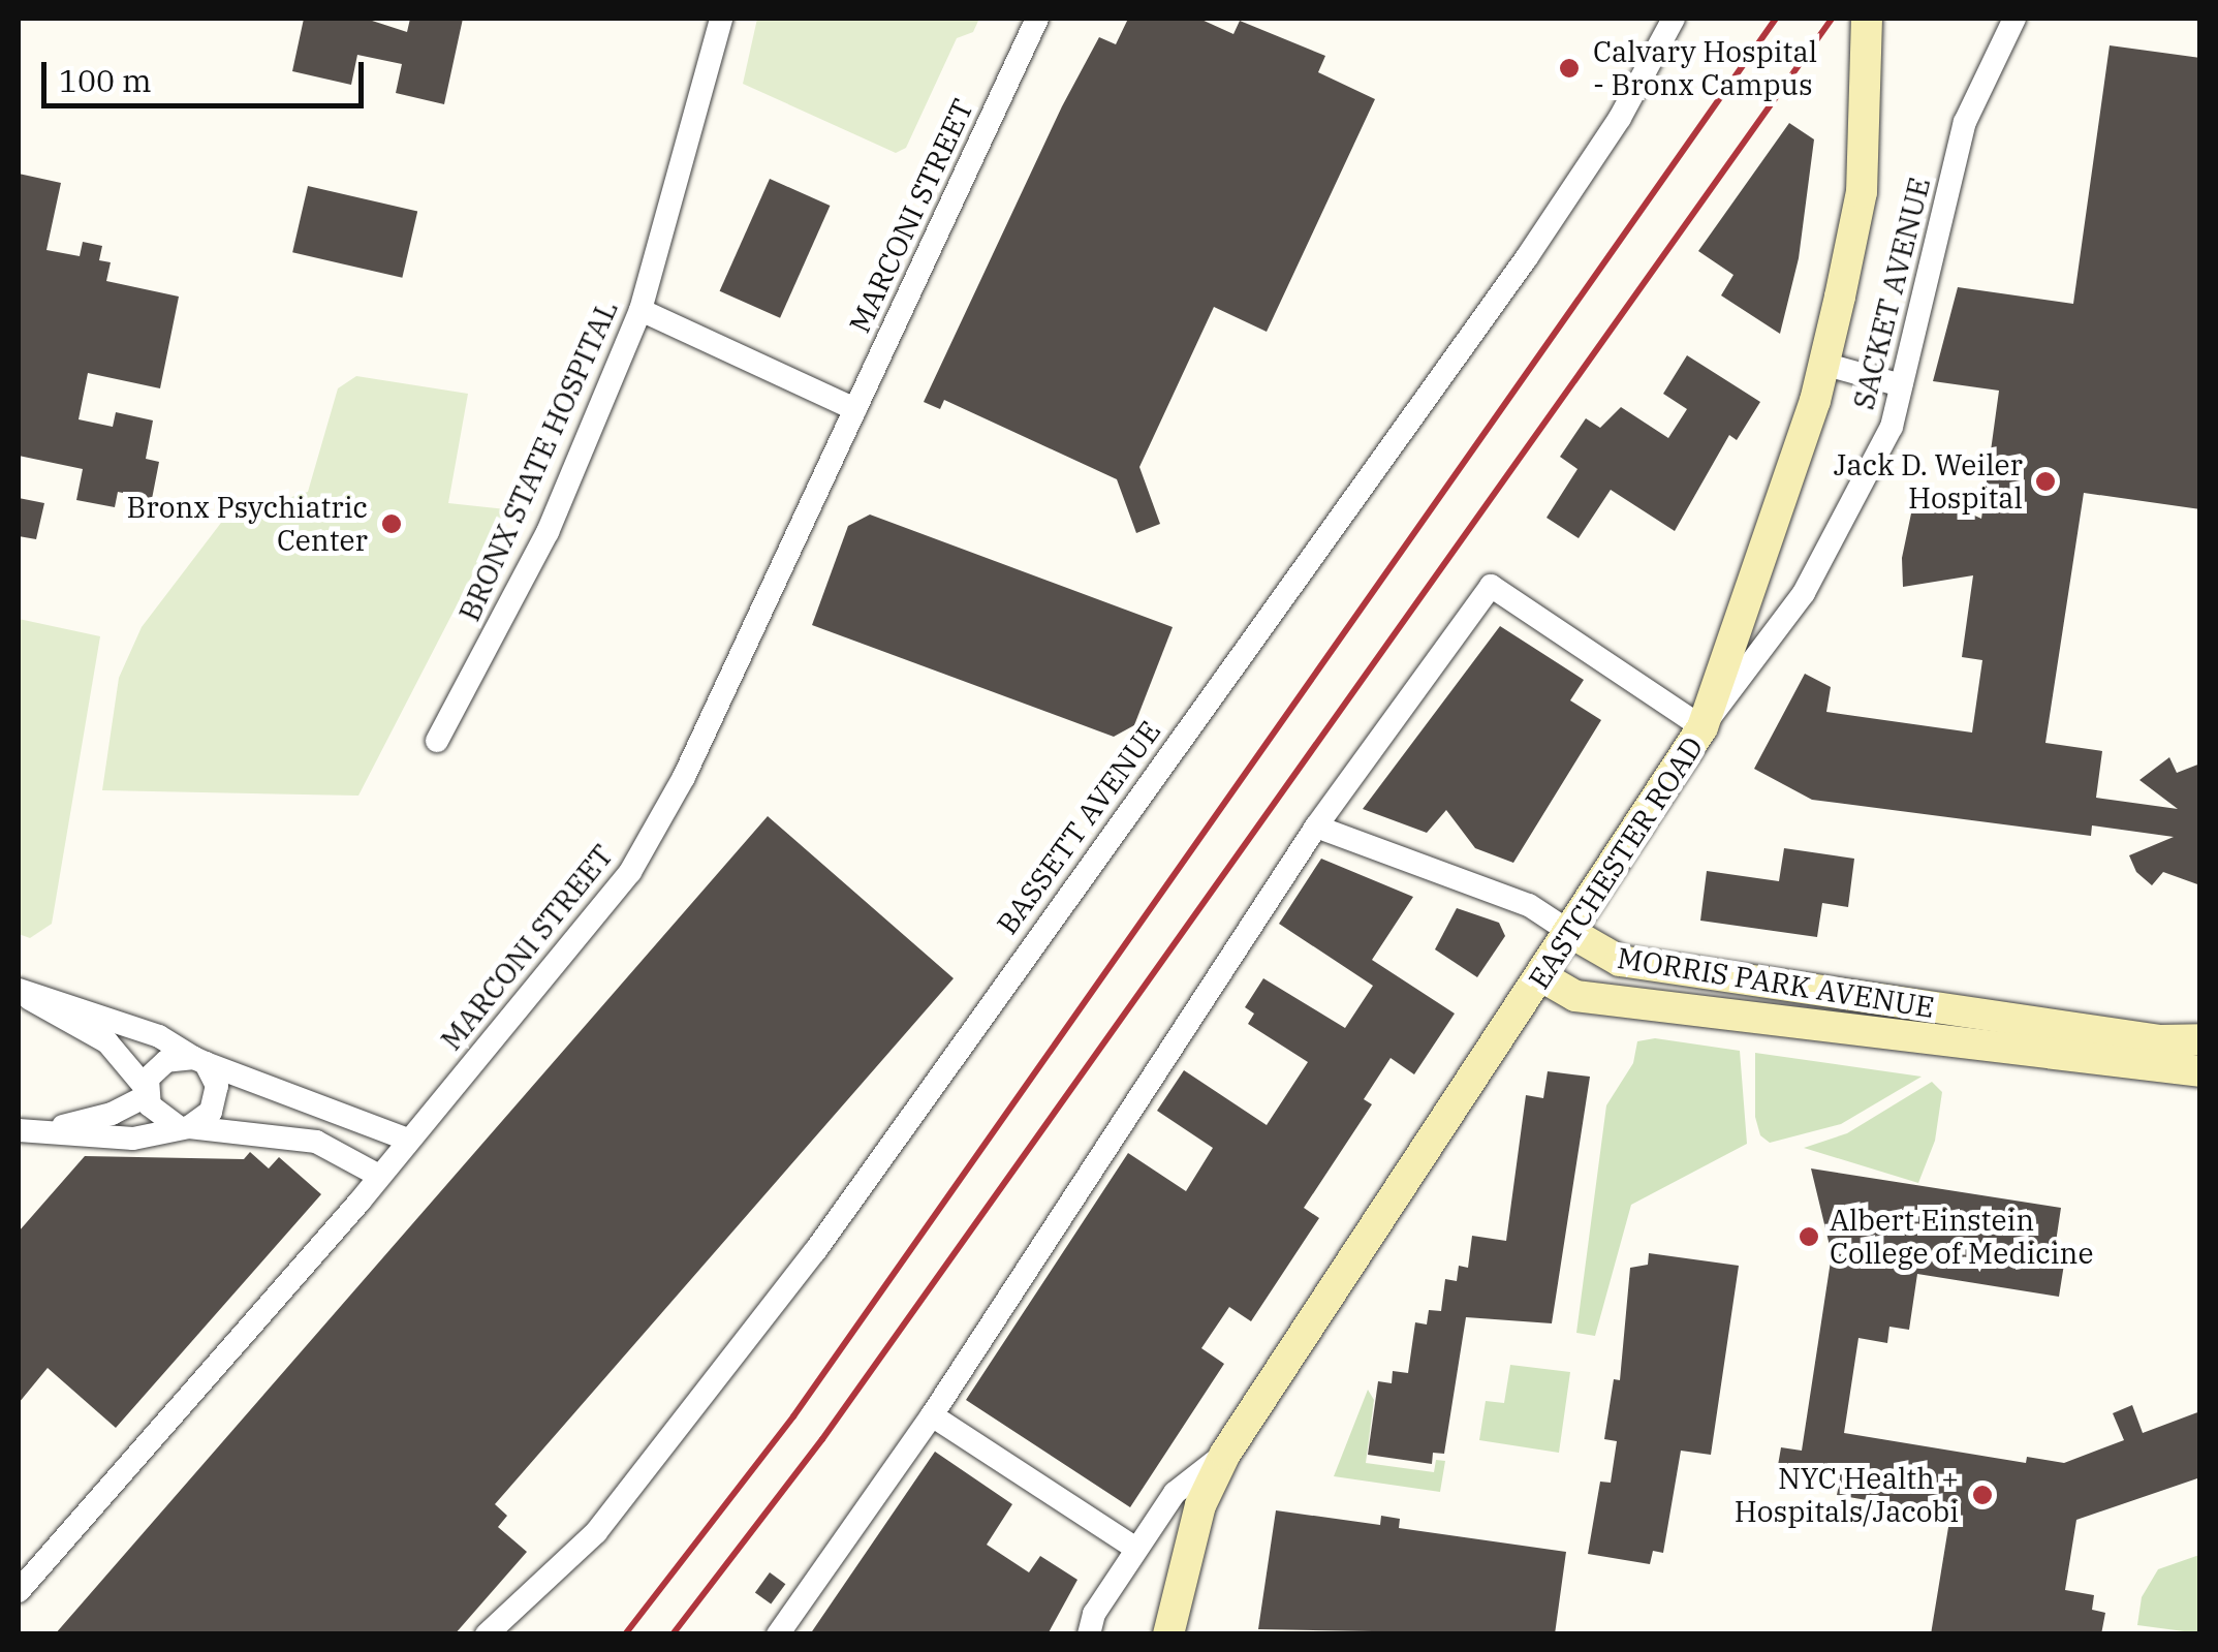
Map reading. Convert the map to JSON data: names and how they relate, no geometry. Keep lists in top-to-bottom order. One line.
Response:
{"streets":{"main road":["EASTCHESTER ROAD","MORRIS PARK AVENUE"],"street":["MARCONI STREET","SACKET AVENUE","BRONX STATE HOSPITAL","BASSETT AVENUE"]},"crossings":[["SACKET AVENUE","EASTCHESTER ROAD"],["EASTCHESTER ROAD","MORRIS PARK AVENUE"]],"places":["Calvary Hospital - Bronx Campus","Jack D. Weiler Hospital","Bronx Psychiatric Center","Albert Einstein College of Medicine","NYC Health + Hospitals/Jacobi"],"scale_bar":"100 m"}
